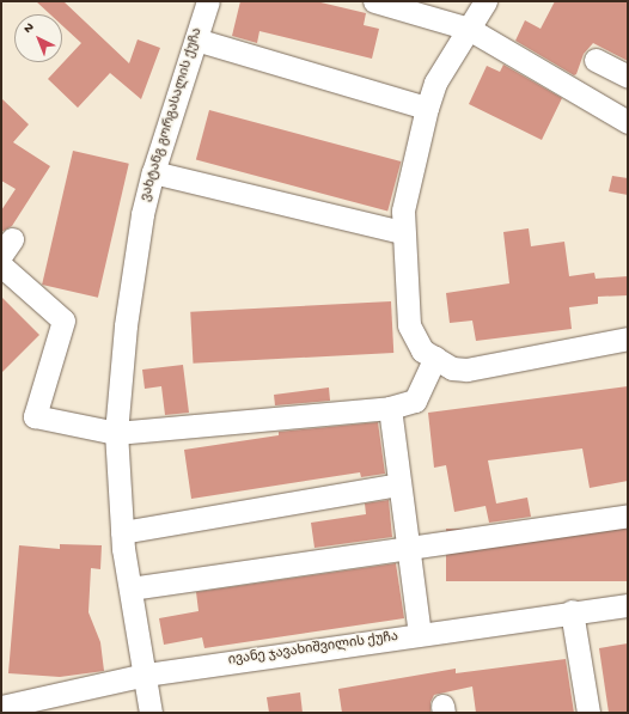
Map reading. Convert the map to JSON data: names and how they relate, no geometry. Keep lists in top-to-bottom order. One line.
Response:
{"streets":{"street":["ვახტანგ გორგასალის ქუჩა","ივანე ჯავახიშვილის ქუჩა"]},"crossings":[["ვახტანგ გორგასალის ქუჩა","ივანე ჯავახიშვილის ქუჩა"]],"north":"top left"}
